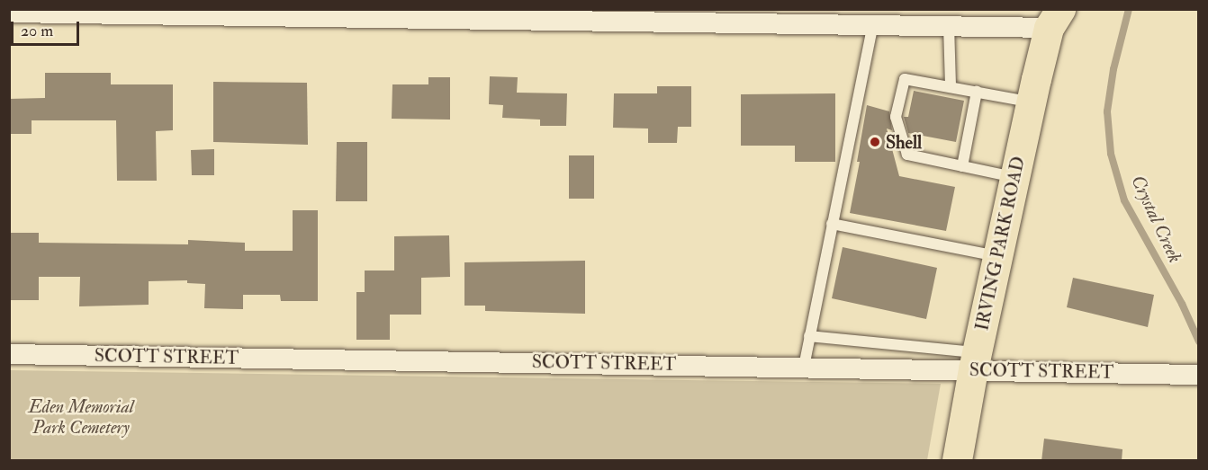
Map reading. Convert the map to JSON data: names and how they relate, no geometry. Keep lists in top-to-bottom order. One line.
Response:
{"streets":{"main road":["IRVING PARK ROAD"],"street":["SCOTT STREET"]},"crossings":[["IRVING PARK ROAD","SCOTT STREET"]],"water":["Crystal Creek"],"parks":["Eden Memorial Park Cemetery"],"places":["Shell"],"scale_bar":"20 m"}
